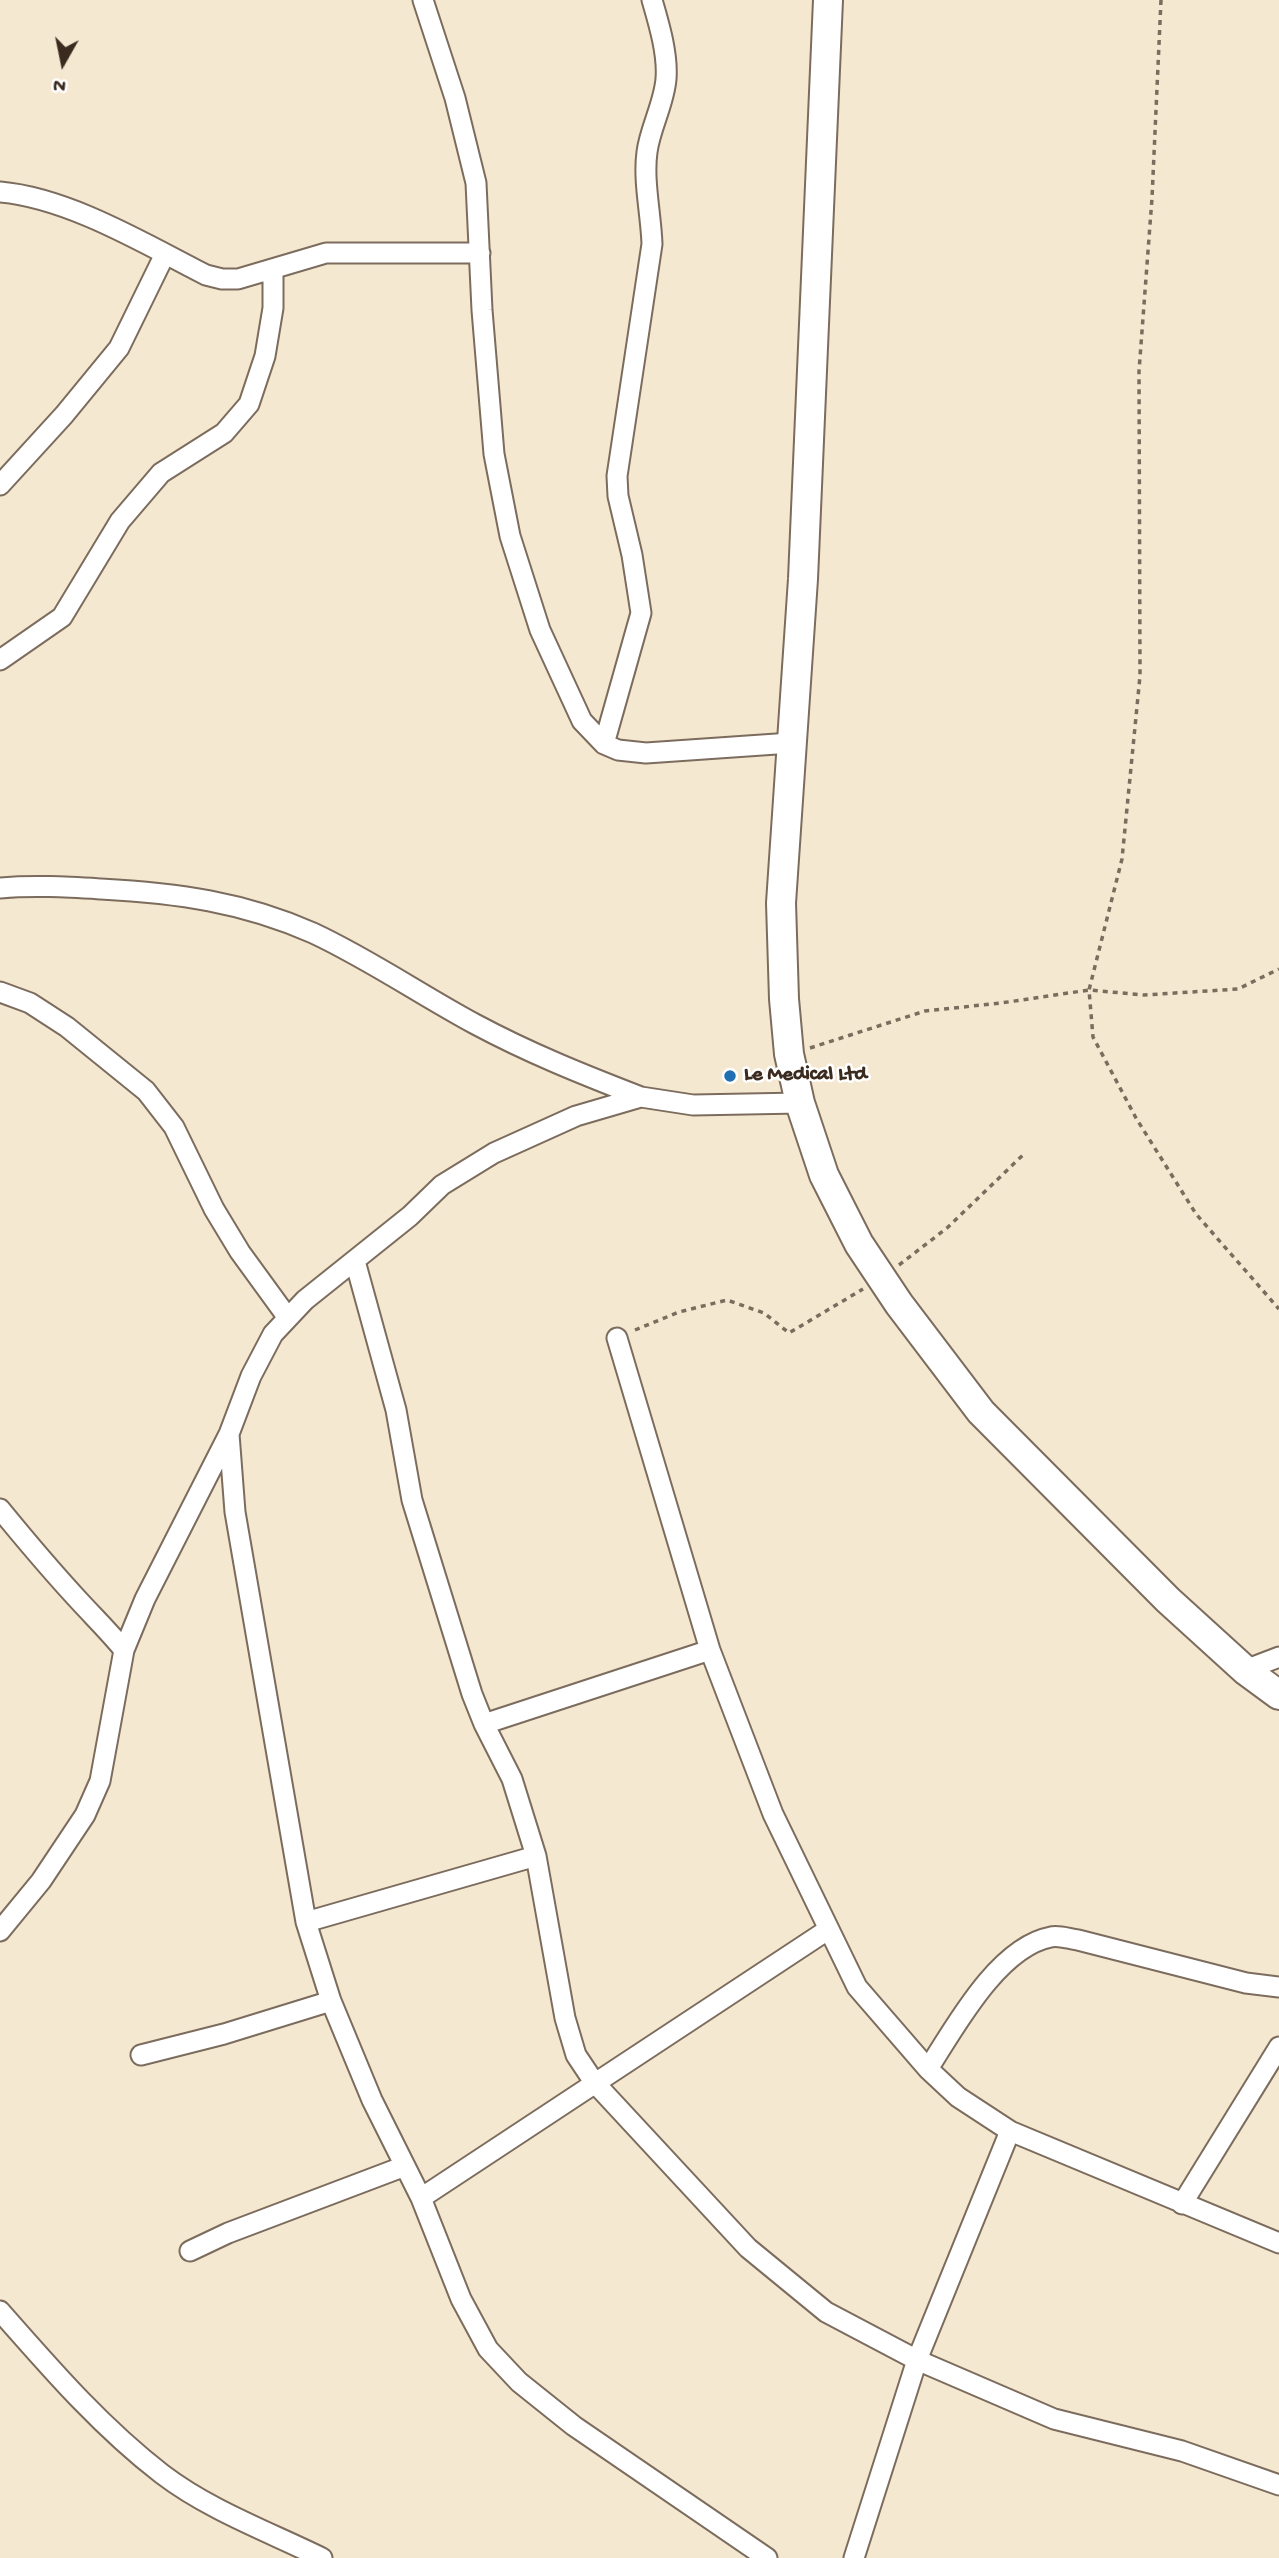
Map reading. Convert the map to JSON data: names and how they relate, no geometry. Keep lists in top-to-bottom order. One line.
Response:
{"places":["Le Medical Ltd"],"north":"bottom"}
